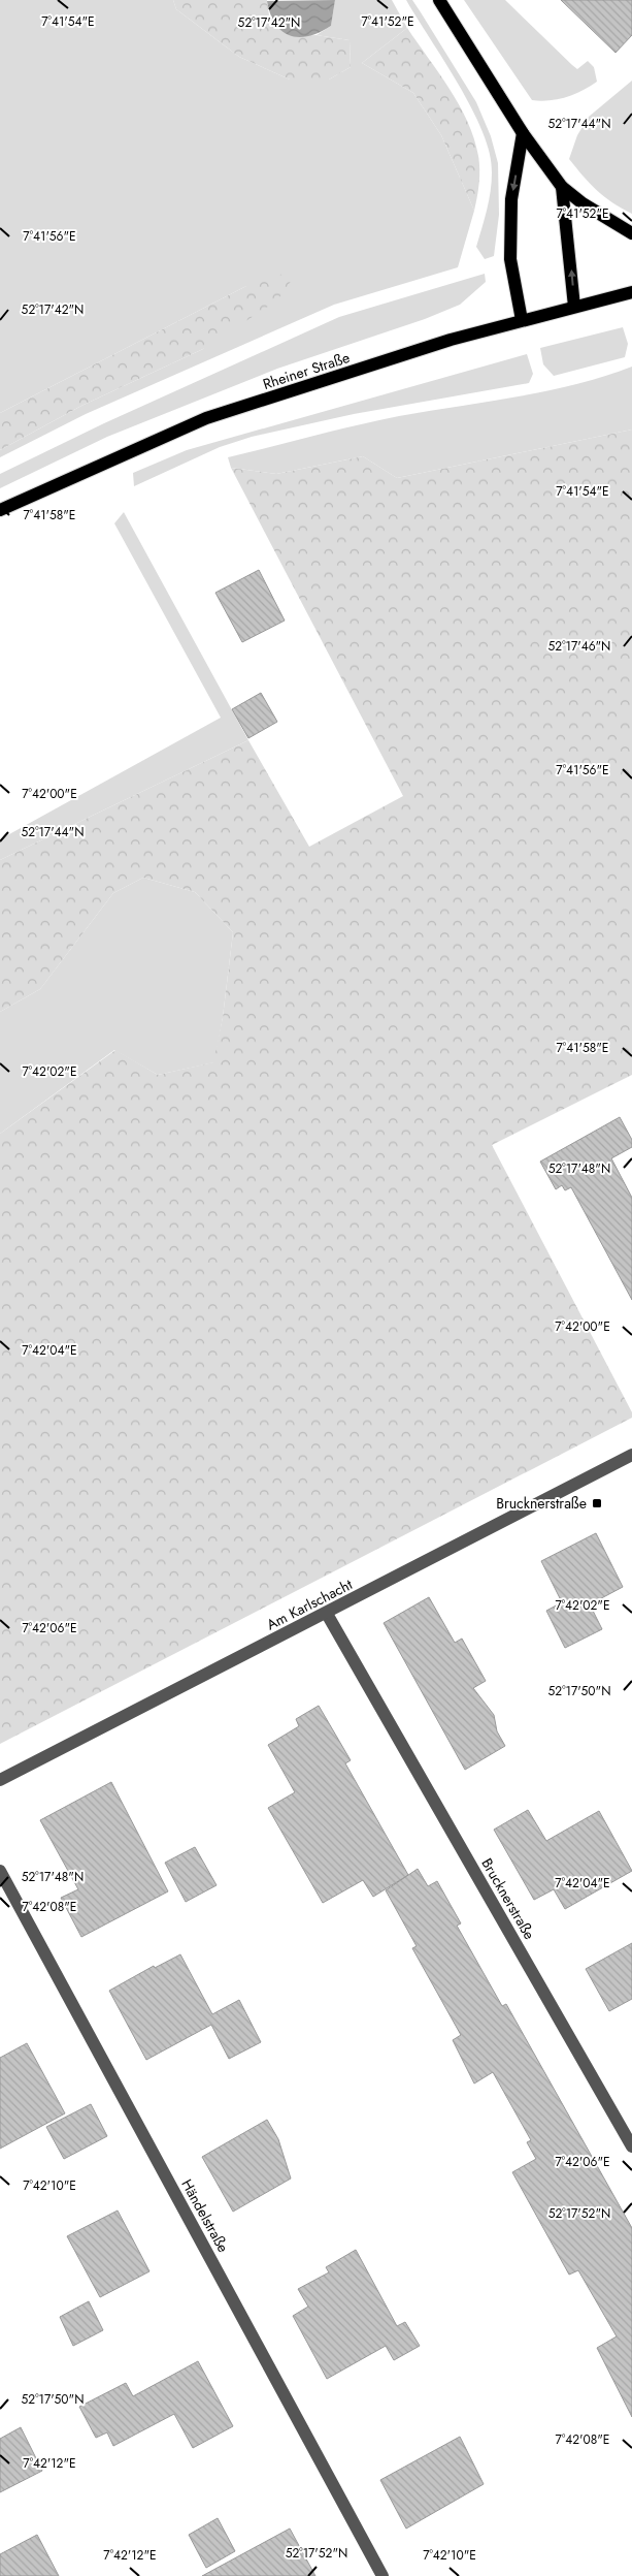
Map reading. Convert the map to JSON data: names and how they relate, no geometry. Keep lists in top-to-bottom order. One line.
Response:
{"streets":{"main road":["Rheiner Straße"],"street":["Am Karlschacht","Brucknerstraße","Händelstraße"]},"crossings":[["Am Karlschacht","Brucknerstraße"]],"places":{"transit":["Brucknerstraße"]},"coordinates":["7°41'54\"E","7°41'52\"E","52°17'42\"N","52°17'44\"N","7°41'56\"E","7°41'58\"E","52°17'46\"N","7°42'00\"E","7°42'02\"E","52°17'48\"N","7°42'04\"E","7°42'06\"E","52°17'50\"N","7°42'08\"E","7°42'10\"E","52°17'52\"N","7°42'12\"E"]}
